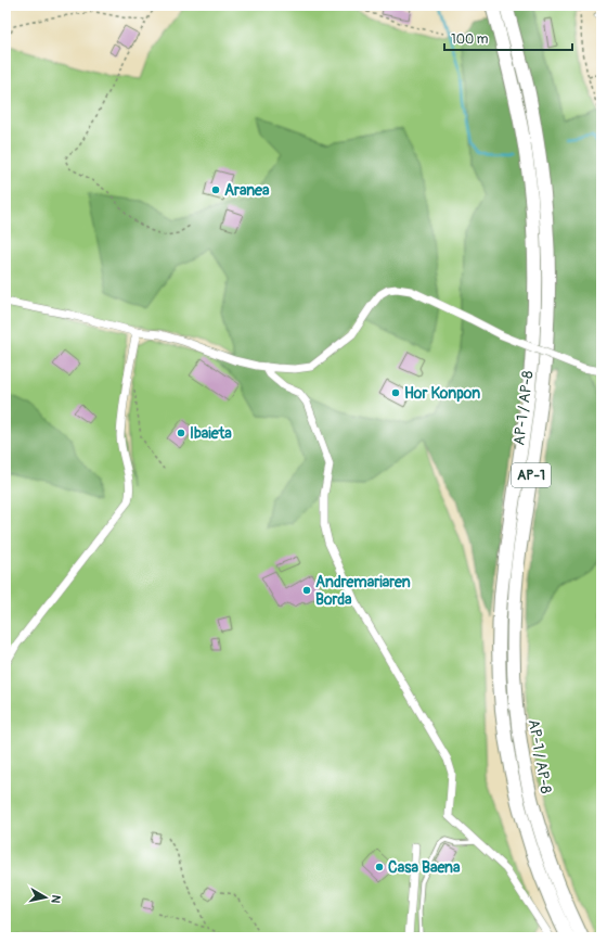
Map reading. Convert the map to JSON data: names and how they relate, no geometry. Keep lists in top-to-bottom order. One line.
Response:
{"streets":{"highway":["AP-1 / AP-8","AP-1"]},"places":["Aranea","Hor Konpon","Ibaieta","Andremariaren Borda","Casa Baena"],"scale_bar":"100 m","north":"right"}
